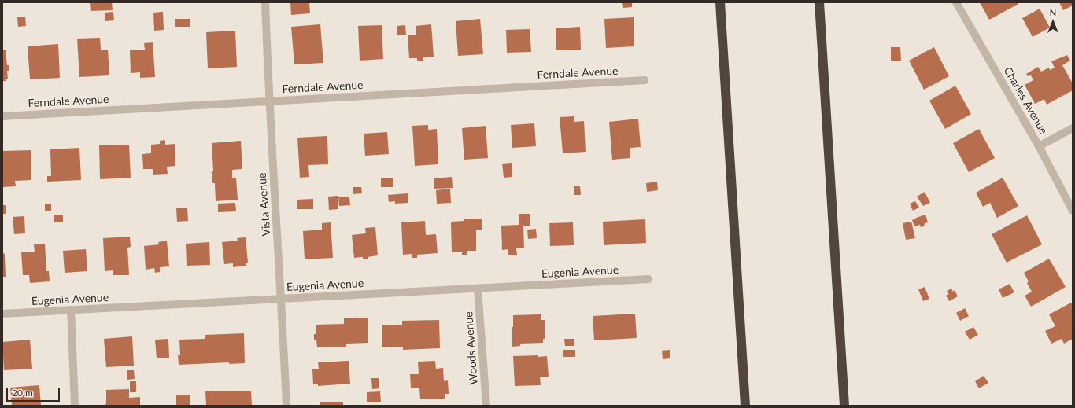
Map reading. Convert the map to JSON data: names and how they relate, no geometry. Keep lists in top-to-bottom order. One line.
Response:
{"streets":{"street":["Ferndale Avenue","Charles Avenue","Vista Avenue","Eugenia Avenue","Woods Avenue"]},"crossings":[["Ferndale Avenue","Vista Avenue"],["Vista Avenue","Eugenia Avenue"],["Eugenia Avenue","Woods Avenue"]],"scale_bar":"20 m","north":"top"}
